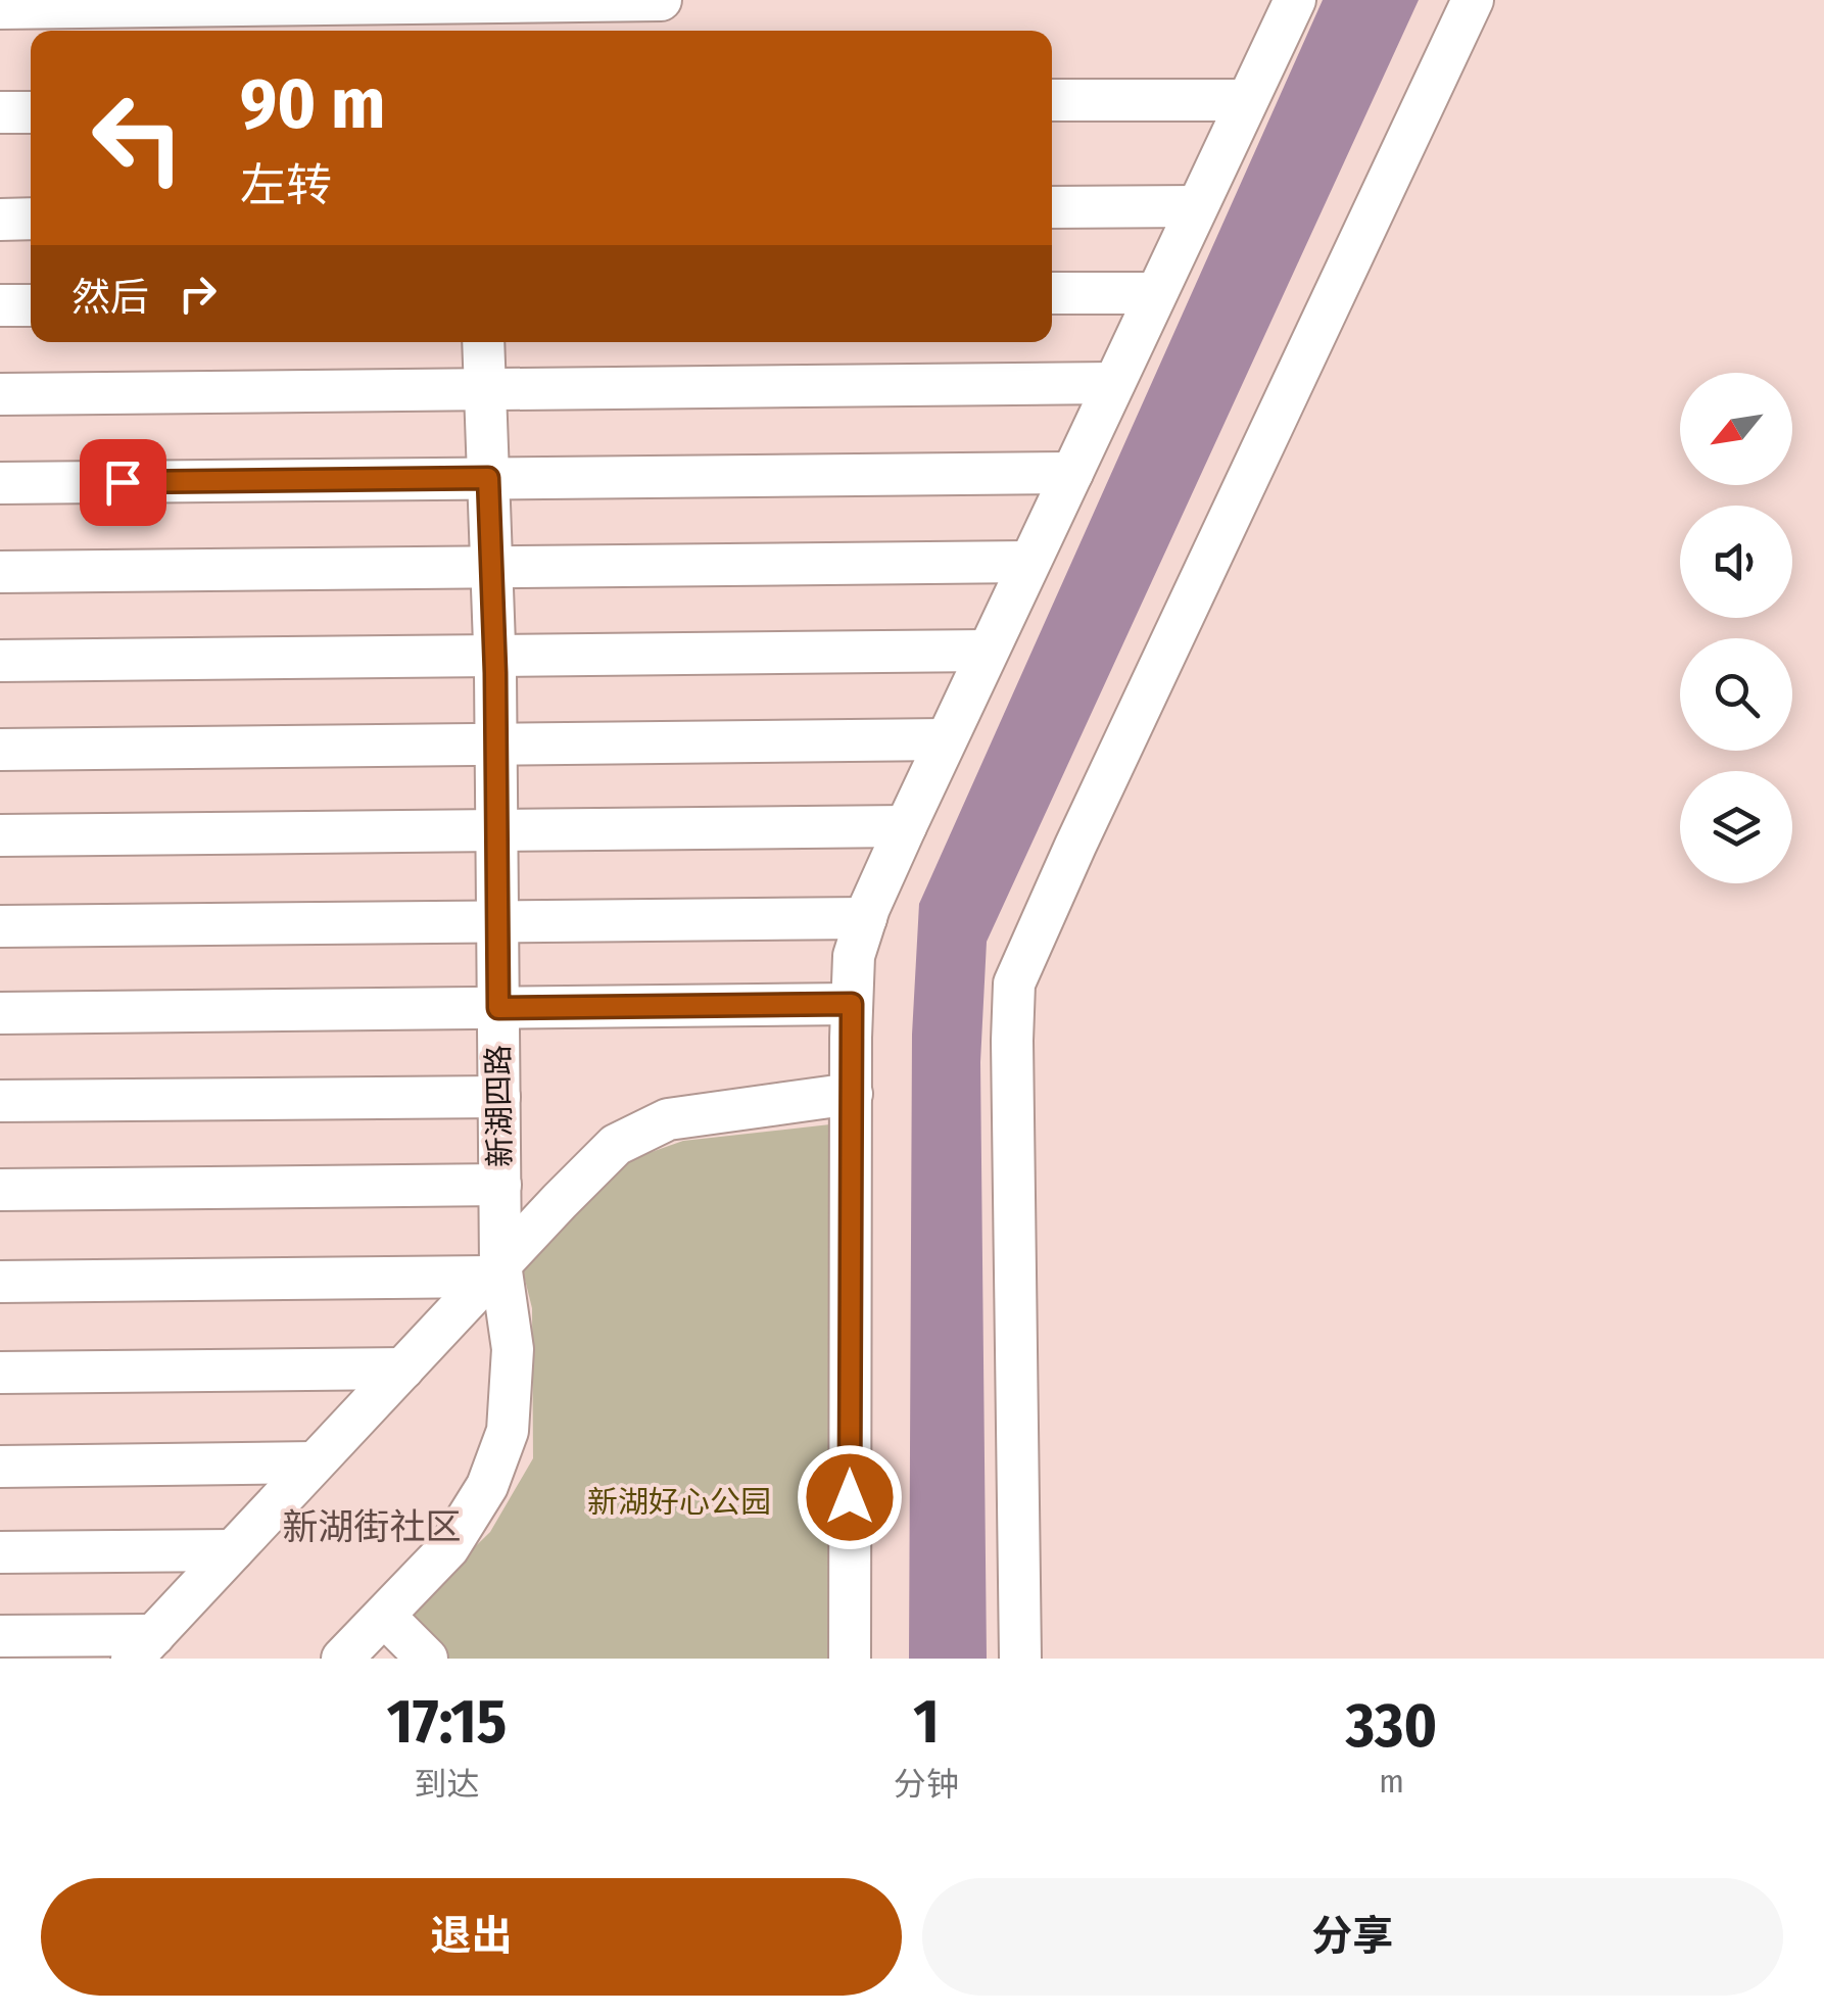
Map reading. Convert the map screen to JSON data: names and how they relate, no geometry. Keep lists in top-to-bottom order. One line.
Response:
{"streets":{"street":["新湖四路"]},"districts":["新湖街社区"],"parks":["新湖好心公园"],"north":"bottom left","page":{"turn":["90 m","左转"],"then":"然后","eta":["17:15","到达","1","分钟","330","m"],"buttons":["退出","分享"]}}
